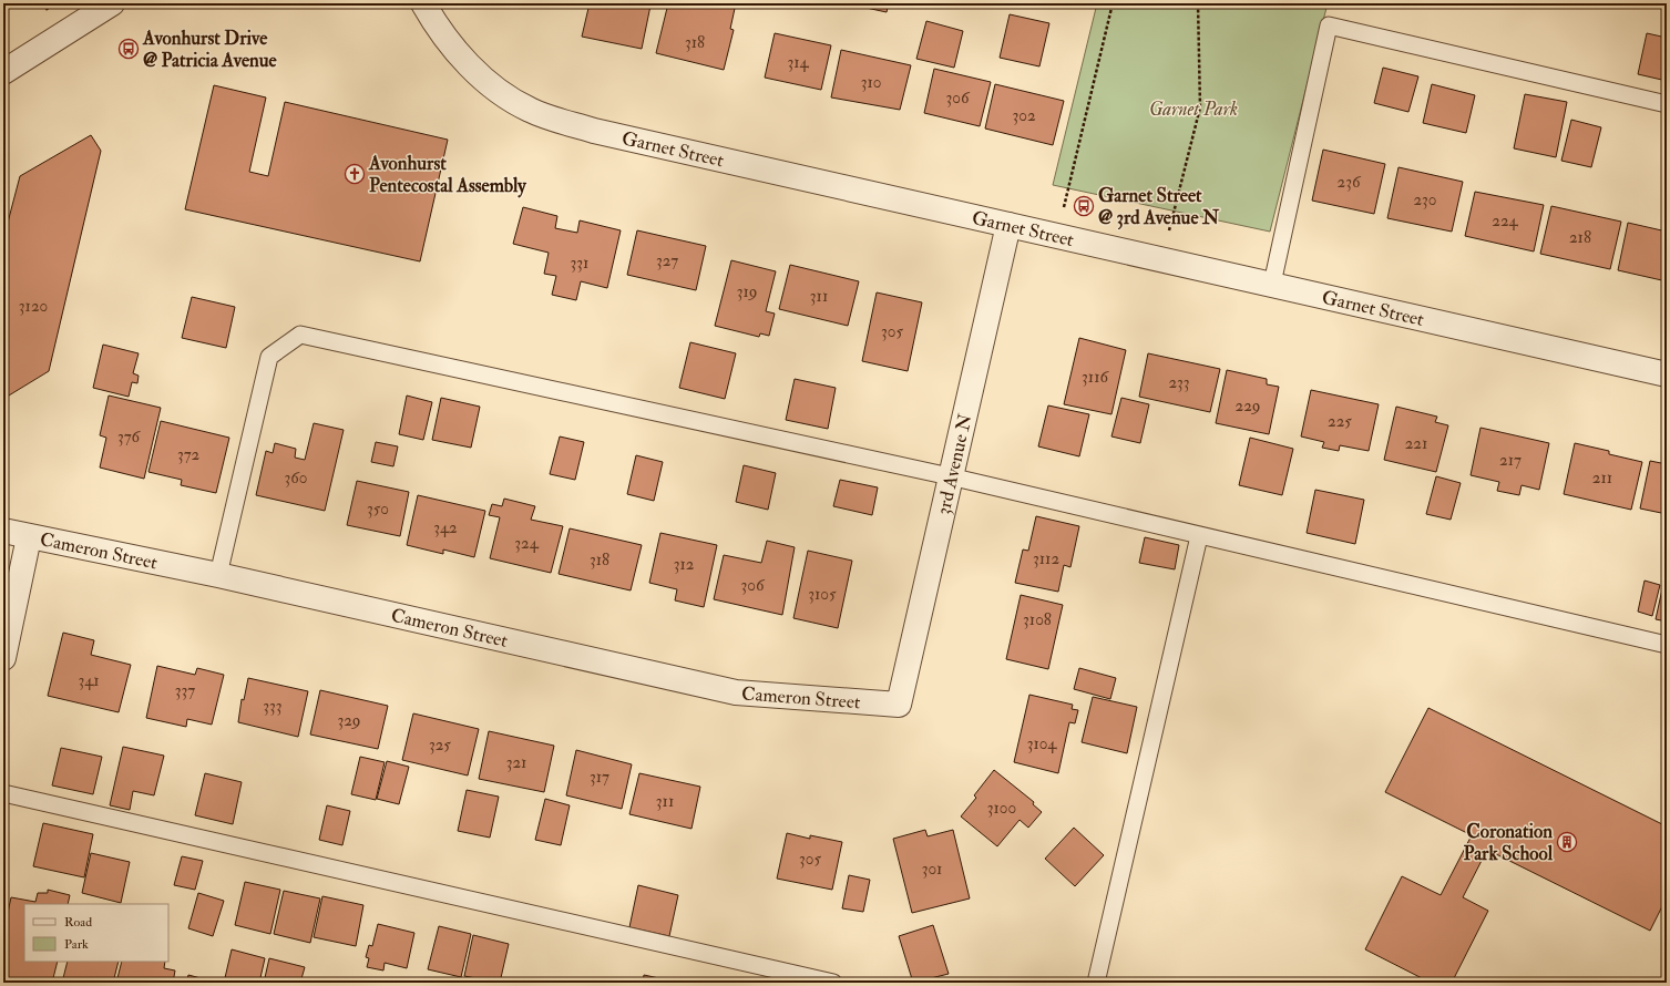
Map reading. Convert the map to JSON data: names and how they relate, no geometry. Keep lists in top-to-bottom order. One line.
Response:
{"streets":{"street":["Garnet Street","3rd Avenue N","Cameron Street"]},"crossings":[["Garnet Street","3rd Avenue N"],["3rd Avenue N","Cameron Street"]],"parks":["Garnet Park"],"places":{"bus stop":["Avonhurst Drive @ Patricia Avenue","Garnet Street @ 3rd Avenue N"],"church":["Avonhurst Pentecostal Assembly"],"building":["Coronation Park School"]},"house_numbers":["318","314","310","306","302","236","230","224","218","327","331","319","311","3120","305","3116","233","229","225","376","221","372","217","360","211","350","342","324","3112","318","312","306","3105","3108","341","337","333","329","3104","325","321","317","311","3100","305","301"],"legend":["Road","Park"]}
